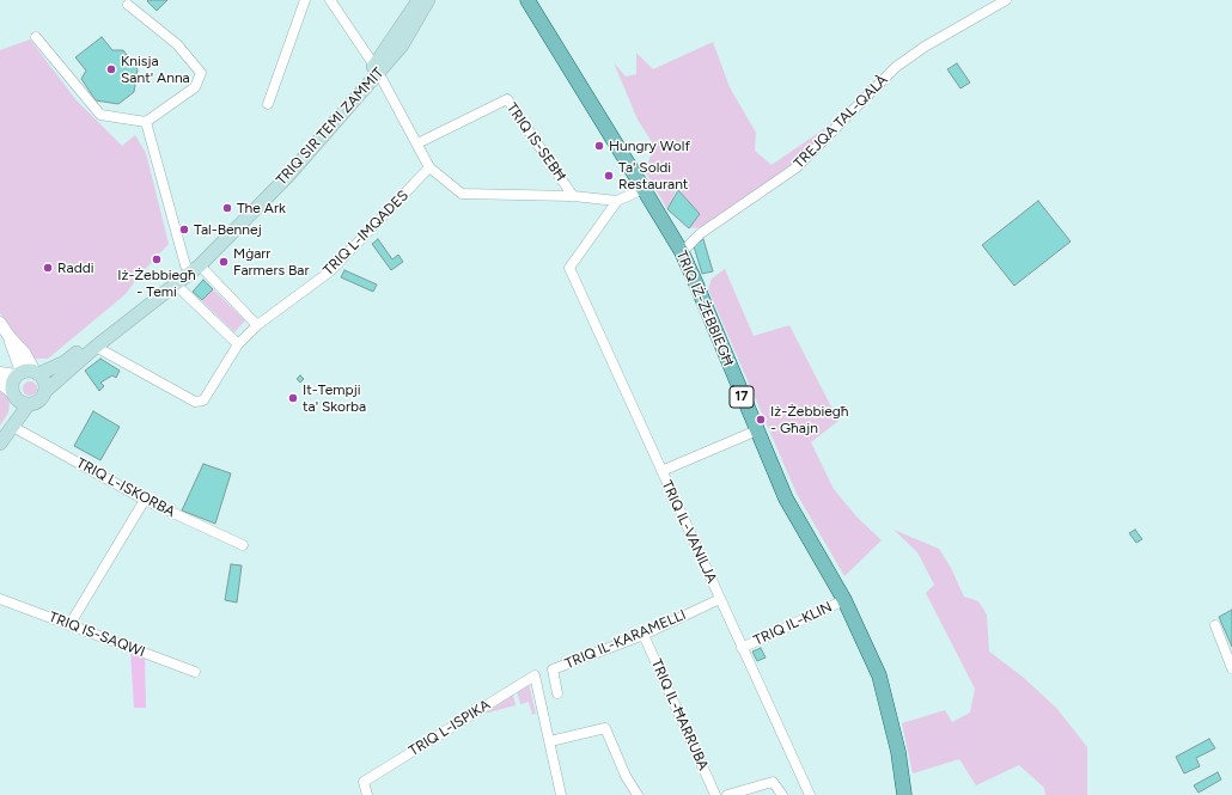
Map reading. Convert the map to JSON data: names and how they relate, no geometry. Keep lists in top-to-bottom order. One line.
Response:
{"streets":{"main road":["TRIQ SIR TEMI ZAMMIT","TRIQ IŻ-ŻEBBIEGĦ","17"],"street":["TREJQA TAL-QALÀ","TRIQ IS-SEBĦ","TRIQ L-IMQADES","TRIQ L-ISKORBA","TRIQ IL-VANILJA","TRIQ IL-KLIN","TRIQ IS-SAQWI","TRIQ IL-KARAMELLI","TRIQ IL-ĦARRUBA","TRIQ L-ISPIKA"]},"crossings":[["TREJQA TAL-QALÀ","TRIQ IŻ-ŻEBBIEGĦ"],["TRIQ SIR TEMI ZAMMIT","TRIQ L-IMQADES"],["TRIQ IŻ-ŻEBBIEGĦ","17"],["TRIQ IŻ-ŻEBBIEGĦ","TRIQ IL-KLIN"],["TRIQ IL-VANILJA","TRIQ IL-KLIN"],["TRIQ IL-VANILJA","TRIQ IL-KARAMELLI"],["TRIQ IL-KARAMELLI","TRIQ IL-ĦARRUBA"]],"places":["Knisja Sant' Anna","Hungry Wolf","Ta' Soldi Restaurant","The Ark","Tal-Bennej","Iż-Żebbiegħ - Temi","Mġarr Farmers Bar","Raddi","It-Tempji ta' Skorba","Iż-Żebbiegħ - Għajn"]}
